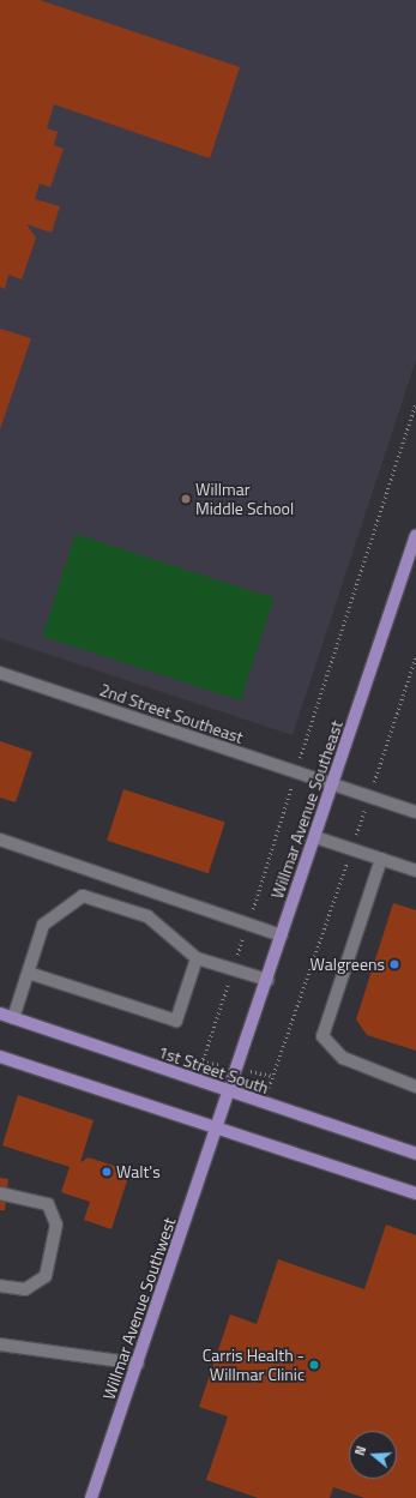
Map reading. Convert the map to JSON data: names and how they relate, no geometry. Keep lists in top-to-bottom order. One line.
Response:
{"streets":{"main road":["Willmar Avenue Southeast","1st Street South","Willmar Avenue Southwest"],"street":["2nd Street Southeast"]},"crossings":[["2nd Street Southeast","Willmar Avenue Southeast"],["Willmar Avenue Southeast","1st Street South"],["Willmar Avenue Southeast","Willmar Avenue Southwest"],["1st Street South","Willmar Avenue Southwest"]],"places":["Willmar Middle School","Walgreens","Walt's","Carris Health - Willmar Clinic"],"north":"left"}
